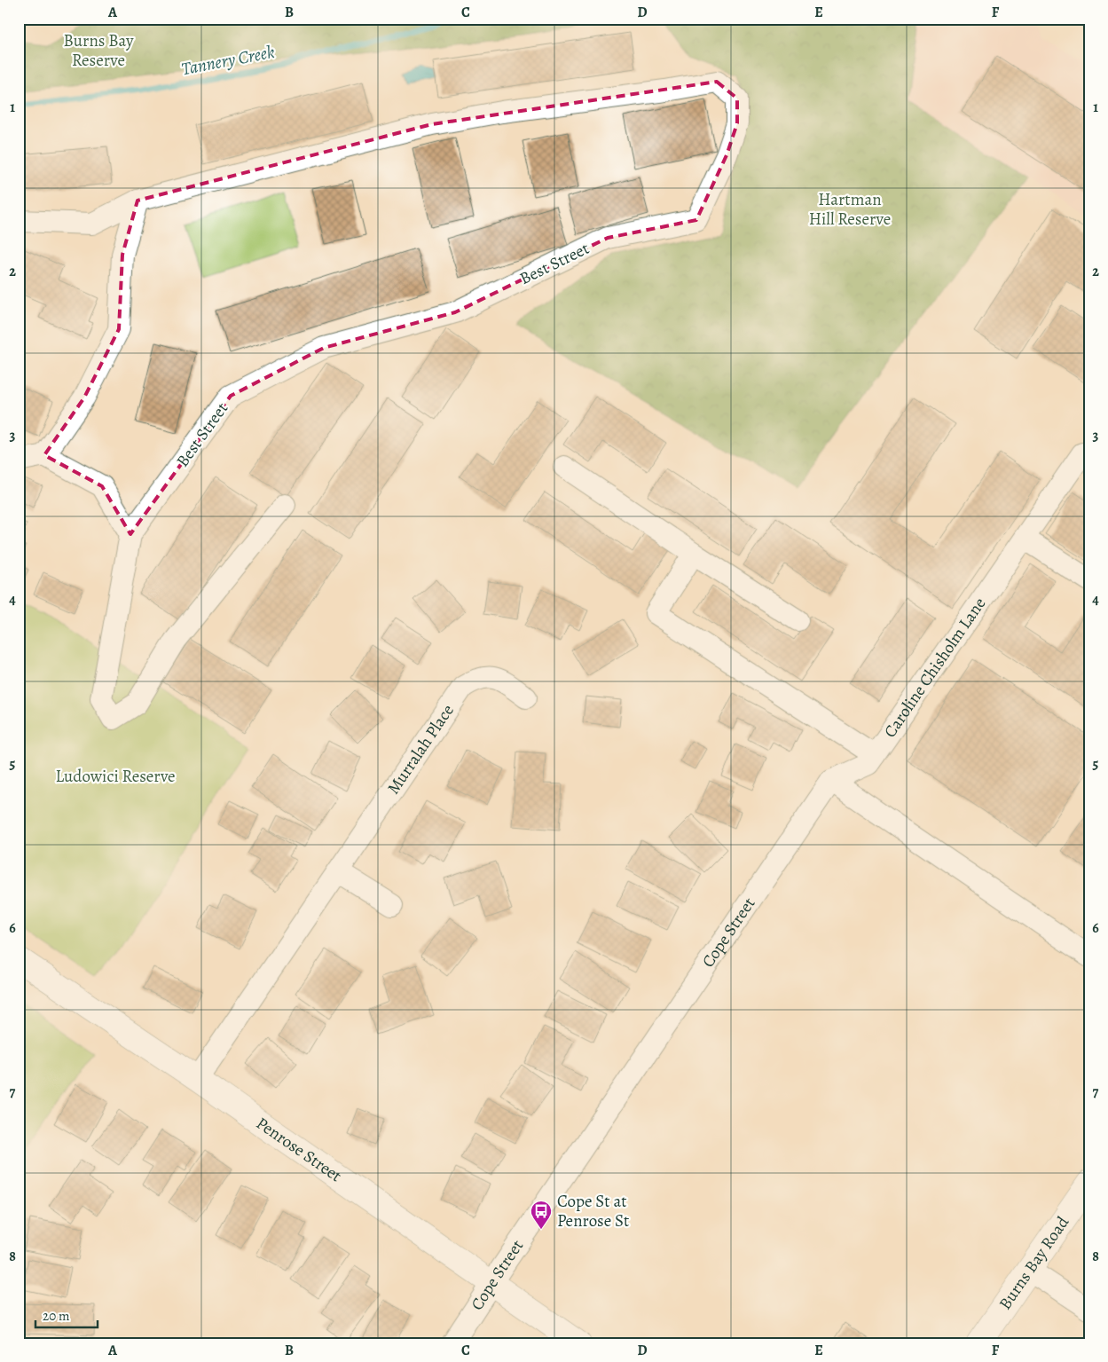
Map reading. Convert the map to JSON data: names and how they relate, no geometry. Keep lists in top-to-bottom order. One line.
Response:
{"streets":{"main road":["Penrose Street","Burns Bay Road"],"street":["Best Street","Caroline Chisholm Lane","Murralah Place","Cope Street"]},"crossings":[["Caroline Chisholm Lane","Cope Street"],["Murralah Place","Penrose Street"],["Cope Street","Penrose Street"]],"water":["Tannery Creek"],"parks":["Burns Bay Reserve","Hartman Hill Reserve","Ludowici Reserve"],"places":{"bus stop":["Cope St at Penrose St"]},"scale_bar":"20 m","grid":{"columns":["A","B","C","D","E","F"],"rows":["1","2","3","4","5","6","7","8"]}}
